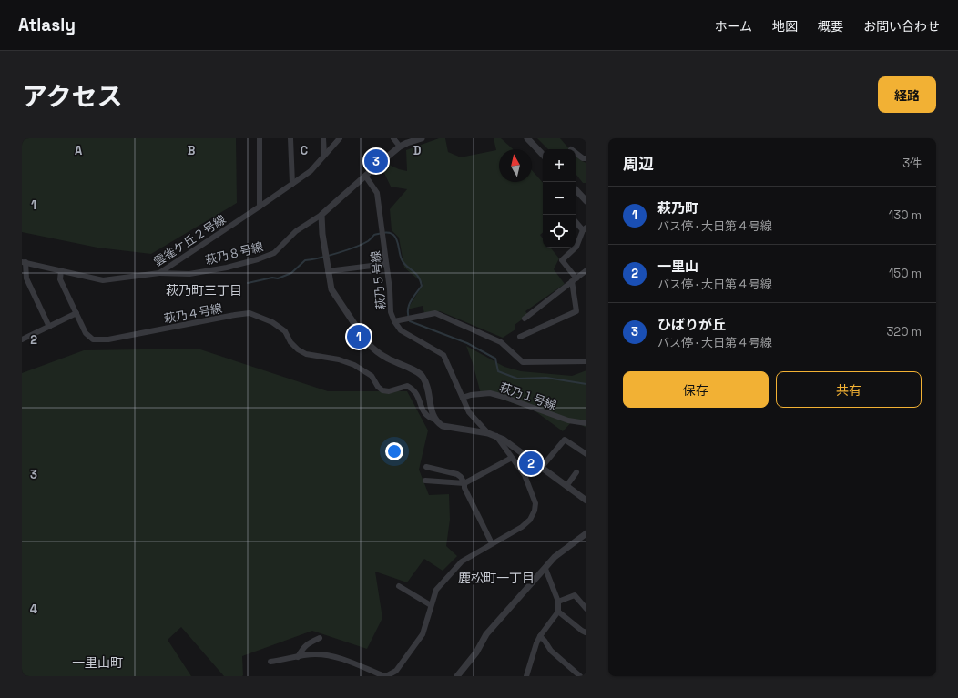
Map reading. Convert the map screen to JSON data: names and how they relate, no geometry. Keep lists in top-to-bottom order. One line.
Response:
{"streets":{"street":["雲雀ケ丘２号線","萩乃８号線","萩乃５号線","萩乃４号線","萩乃１号線"]},"crossings":[["雲雀ケ丘２号線","萩乃８号線"]],"districts":["萩乃町三丁目","鹿松町一丁目","一里山町"],"north":"top","page":{"header":"Atlasly","nav":["ホーム","地図","概要","お問い合わせ"],"title":"アクセス","buttons":["経路",["保存","共有"]],"heading":["周辺","3件"],"pins":["3","1","2"],"map_buttons":["+","−"],"list":[{"mark":"1","name":"萩乃町","note":"バス停 · 大日第４号線","value":"130 m"},{"mark":"2","name":"一里山","note":"バス停 · 大日第４号線","value":"150 m"},{"mark":"3","name":"ひばりが丘","note":"バス停 · 大日第４号線","value":"320 m"}]},"grid":{"columns":["A","B","C","D"],"rows":["1","2","3","4"]}}
